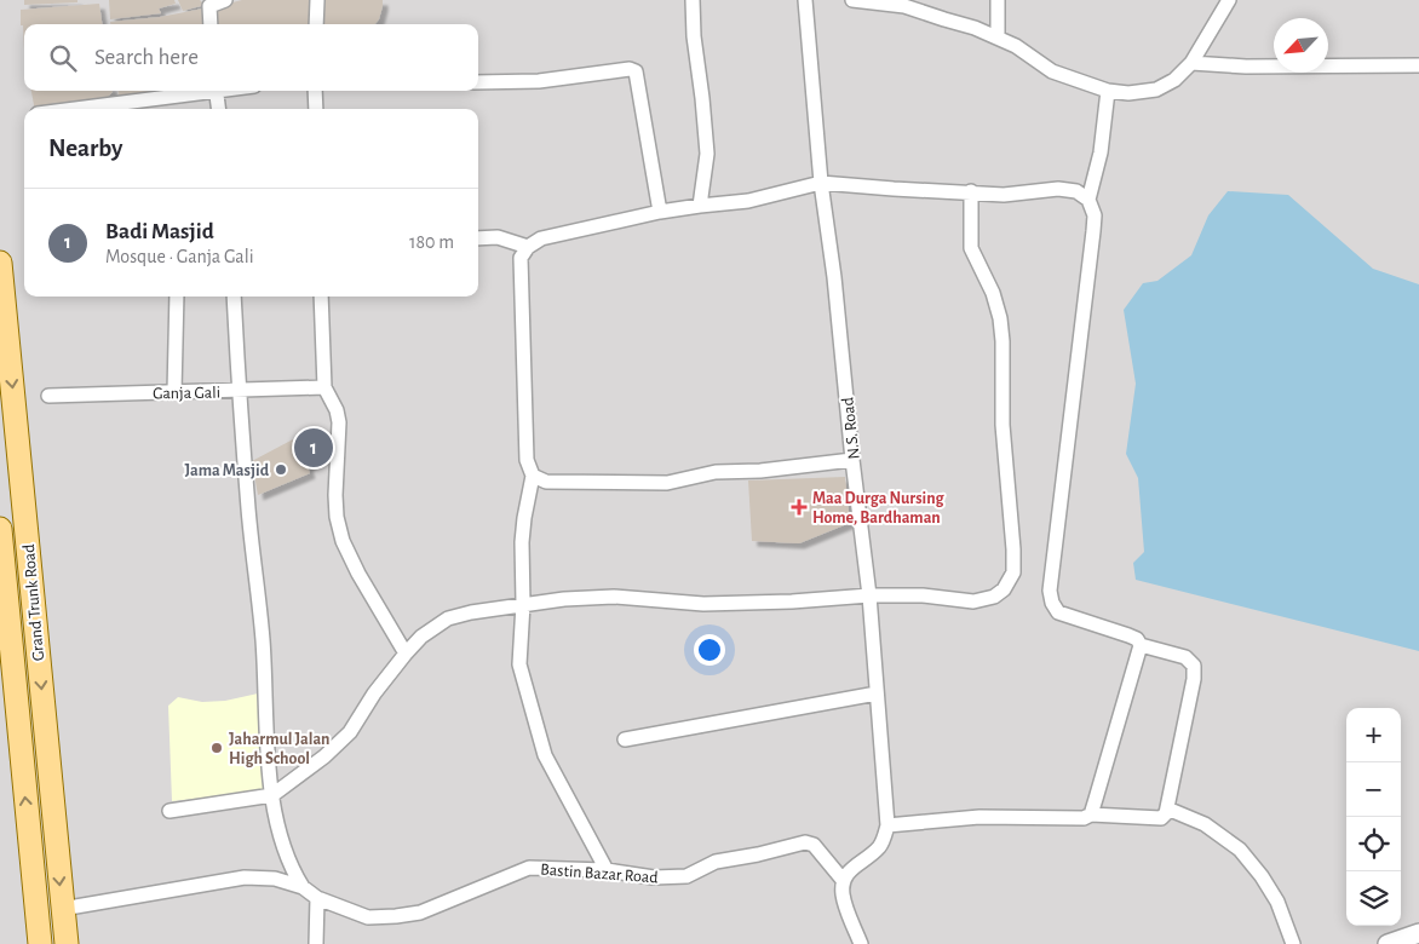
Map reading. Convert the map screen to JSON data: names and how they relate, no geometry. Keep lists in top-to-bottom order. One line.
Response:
{"streets":{"main road":["Grand Trunk Road"],"street":["Ganja Gali","N.S. Road","Bastin Bazar Road"]},"crossings":[["Grand Trunk Road","Bastin Bazar Road"]],"places":{"other":["Jama Masjid","Jaharmul Jalan High School"],"health":["Maa Durga Nursing Home, Bardhaman"]},"north":"bottom left","page":{"search":"Search here","heading":"Nearby","list":[{"mark":"1","name":"Badi Masjid","note":"Mosque · Ganja Gali","value":"180 m"}],"pins":"1","map_buttons":["+","−"]}}
